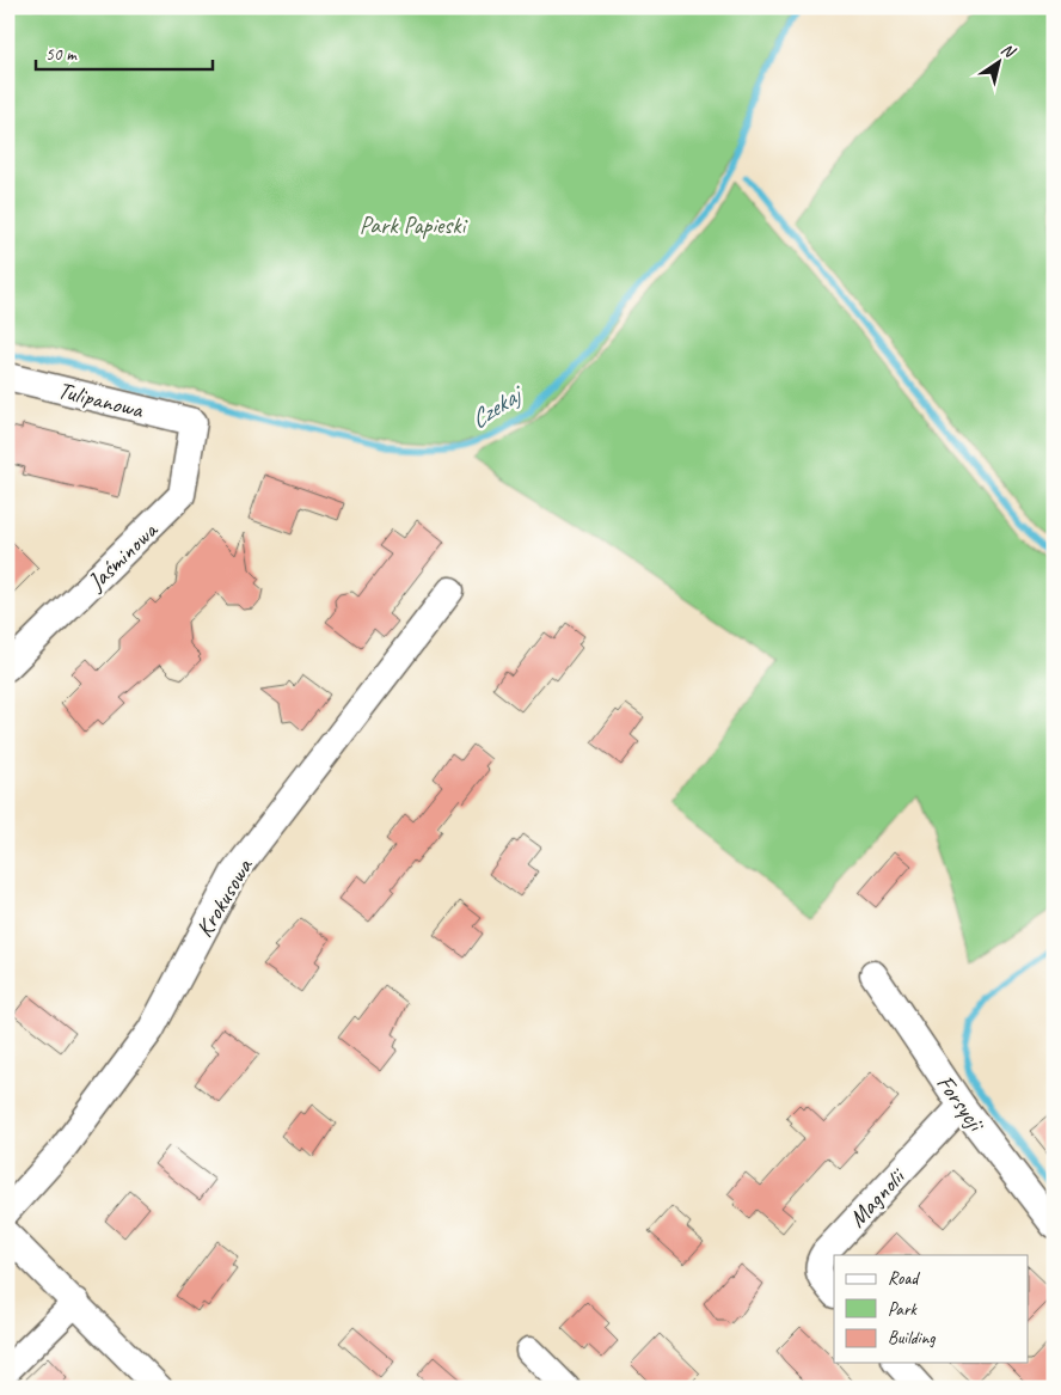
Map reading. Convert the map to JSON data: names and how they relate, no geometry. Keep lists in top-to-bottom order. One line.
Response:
{"streets":{"street":["Tulipanowa","Jaśminowa","Krokusowa","Forsycji","Magnolii"]},"crossings":[["Tulipanowa","Jaśminowa"],["Forsycji","Magnolii"]],"water":["Czekaj"],"parks":["Park Papieski"],"legend":["Road","Park","Building"],"scale_bar":"50 m","north":"top right"}
